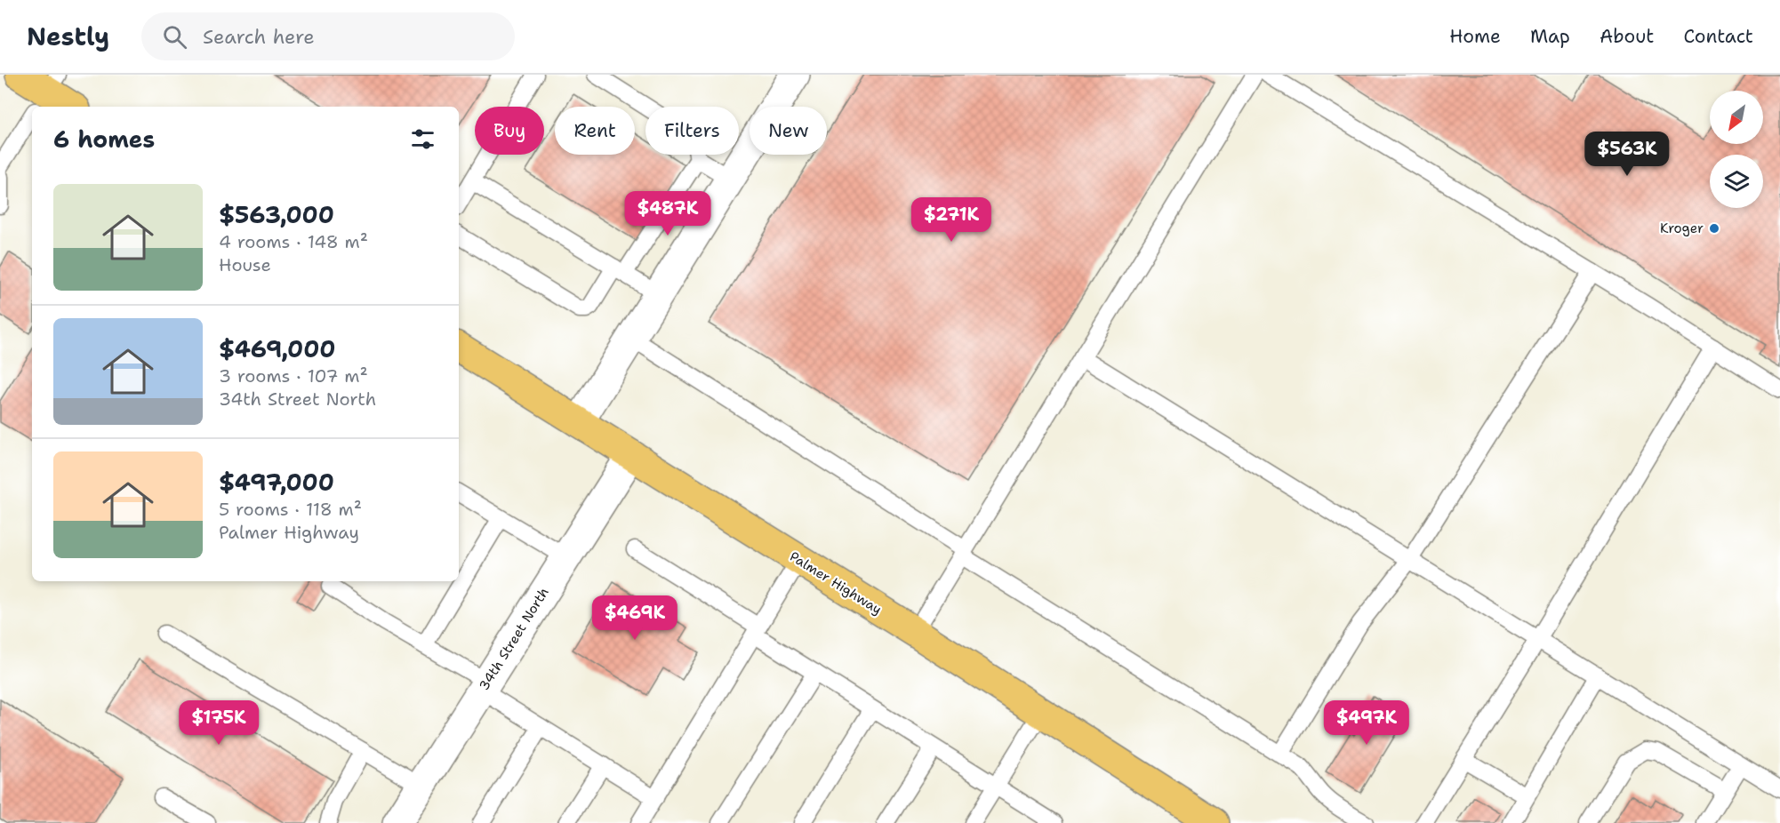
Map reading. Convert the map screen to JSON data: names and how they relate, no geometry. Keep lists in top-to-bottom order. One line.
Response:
{"streets":{"main road":["Palmer Highway"],"street":["34th Street North"]},"crossings":[["Palmer Highway","34th Street North"]],"places":["Kroger"],"north":"bottom left","page":{"header":"Nestly","search":"Search here","nav":["Home","Map","About","Contact"],"chip":["Buy","Rent","Filters","New"],"heading":"6 homes","price":["$563K","$487K","$271K","$469K","$175K","$497K"],"list":[{"name":"$563,000","note":"4 rooms · 148 m² · House"},{"name":"$469,000","note":"3 rooms · 107 m² · 34th Street North"},{"name":"$497,000","note":"5 rooms · 118 m² · Palmer Highway"}]}}
